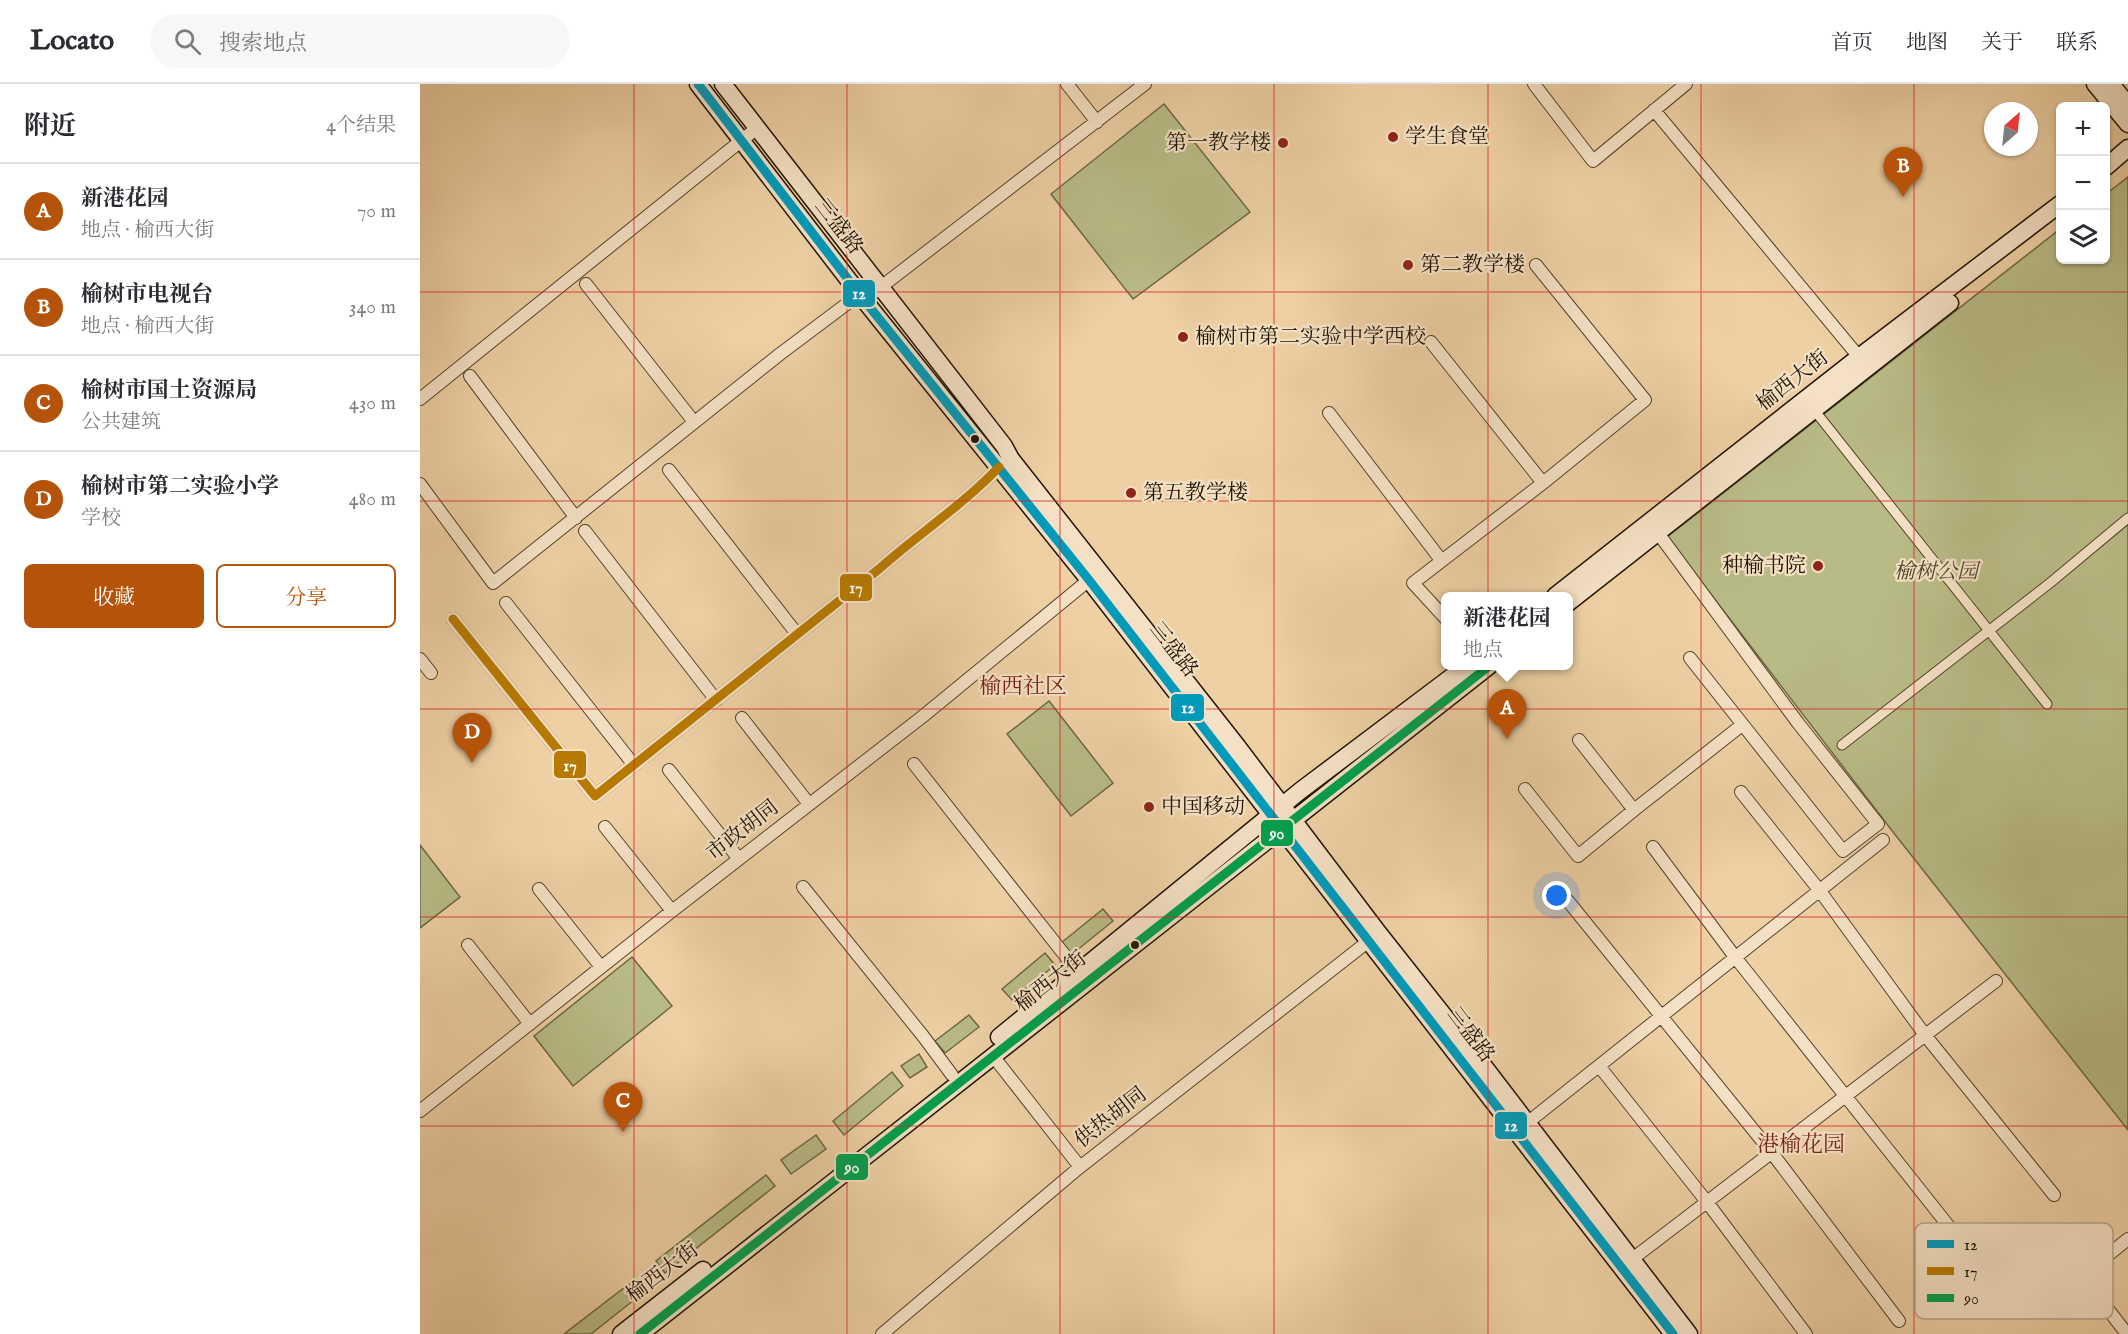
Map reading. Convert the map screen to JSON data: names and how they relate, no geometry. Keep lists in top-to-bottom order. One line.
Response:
{"streets":{"main road":["三盛路","榆西大街"],"street":["市政胡同","供热胡同"]},"crossings":[["三盛路","榆西大街"],["三盛路","市政胡同"],["三盛路","供热胡同"]],"districts":["榆西社区","港榆花园"],"parks":["榆树公园"],"places":["学生食堂","第一教学楼","第二教学楼","榆树市第二实验中学西校","第五教学楼","种榆书院","中国移动"],"lines":["transit line 12","transit line 17","transit line 90"],"legend":["12","17","90"],"north":"top right","page":{"header":"Locato","search":"搜索地点","nav":["首页","地图","关于","联系"],"heading":["附近","4个结果"],"map_buttons":["+","−"],"pins":["B","A","D","C"],"list":[{"mark":"A","name":"新港花园","note":"地点 · 榆西大街","value":"70 m"},{"mark":"B","name":"榆树市电视台","note":"地点 · 榆西大街","value":"340 m"},{"mark":"C","name":"榆树市国土资源局","note":"公共建筑","value":"430 m"},{"mark":"D","name":"榆树市第二实验小学","note":"学校","value":"480 m"}],"buttons":["收藏","分享"],"popup":["新港花园","地点"]}}
